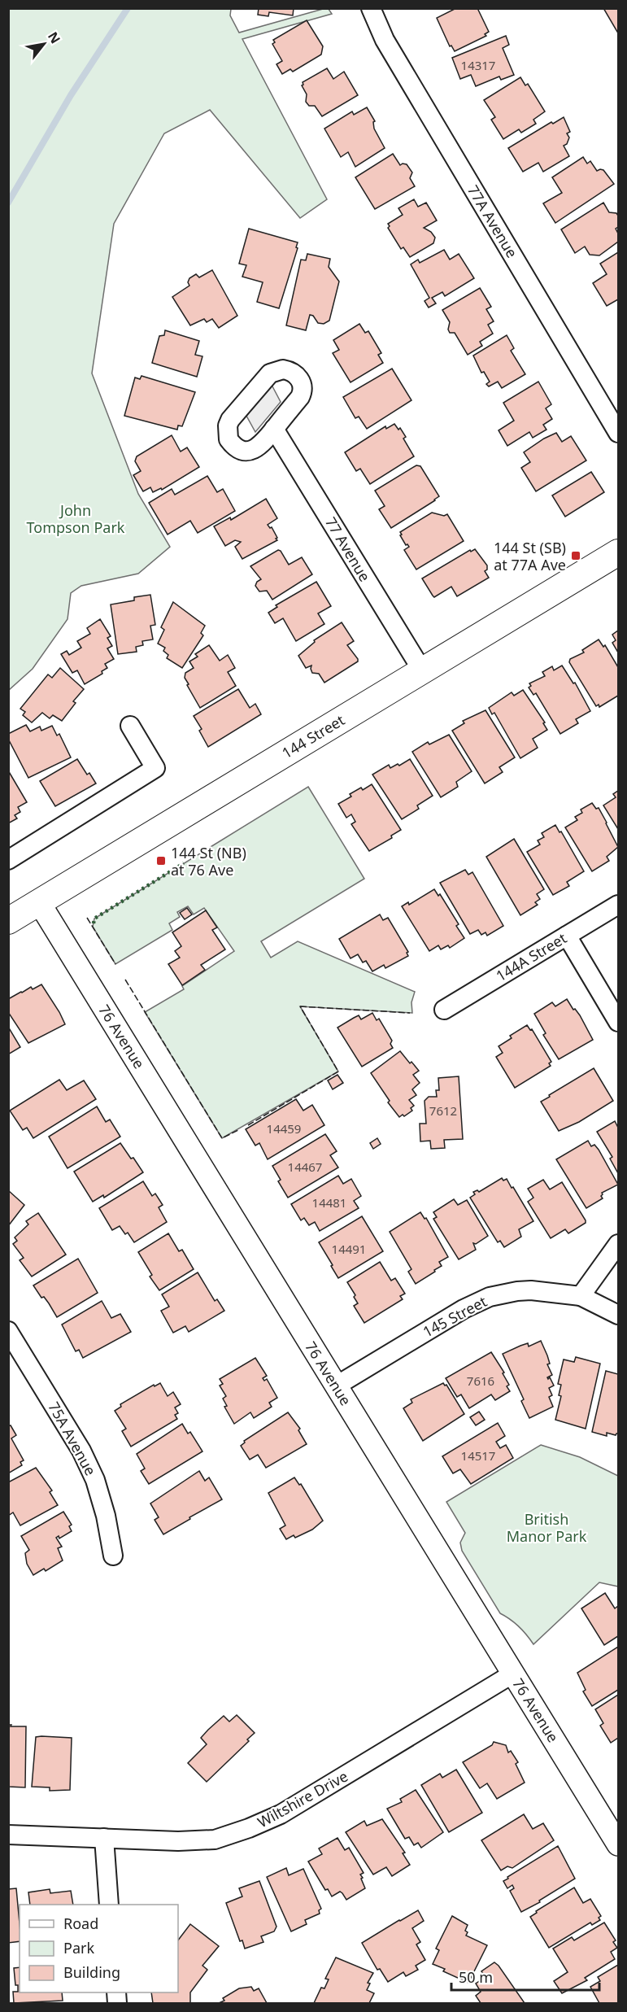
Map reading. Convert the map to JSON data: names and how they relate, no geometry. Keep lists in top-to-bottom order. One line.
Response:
{"streets":{"main road":["144 Street"],"street":["77A Avenue","77 Avenue","144A Street","76 Avenue","145 Street","75A Avenue","Wiltshire Drive"]},"crossings":[["77 Avenue","144 Street"],["144 Street","76 Avenue"],["76 Avenue","145 Street"],["76 Avenue","Wiltshire Drive"]],"parks":["John Tompson Park","British Manor Park"],"places":{"transit":["144 St (SB) at 77A Ave","144 St (NB) at 76 Ave"]},"house_numbers":["14317","7612","14459","14467","14481","14491","7616","14517"],"legend":["Road","Park","Building"],"scale_bar":"50 m","north":"top right"}
